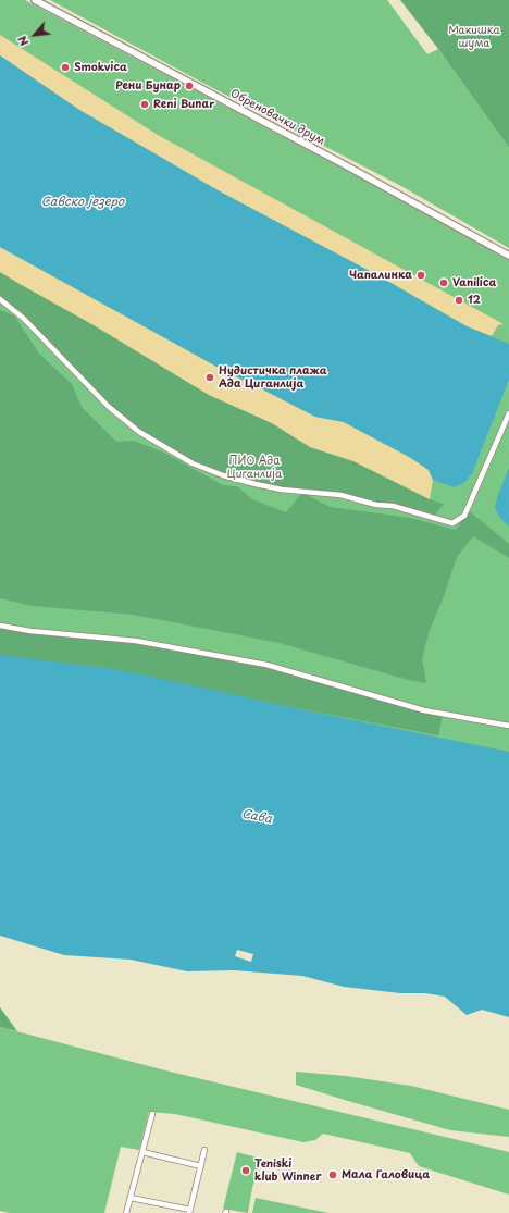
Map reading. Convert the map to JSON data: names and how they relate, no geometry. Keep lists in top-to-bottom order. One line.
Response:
{"streets":{"street":["Обреновачки друм"]},"water":["Савско језеро","Сава"],"parks":["Макишка шума","ПИО Ада Циганлија"],"places":["Smokvica","Рени Бунар","Reni Bunar","Чапалинка","Vanilica","12","Нудистичка плажа Ада Циганлија","Teniski klub Winner","Мала Галовица"],"north":"bottom left"}
